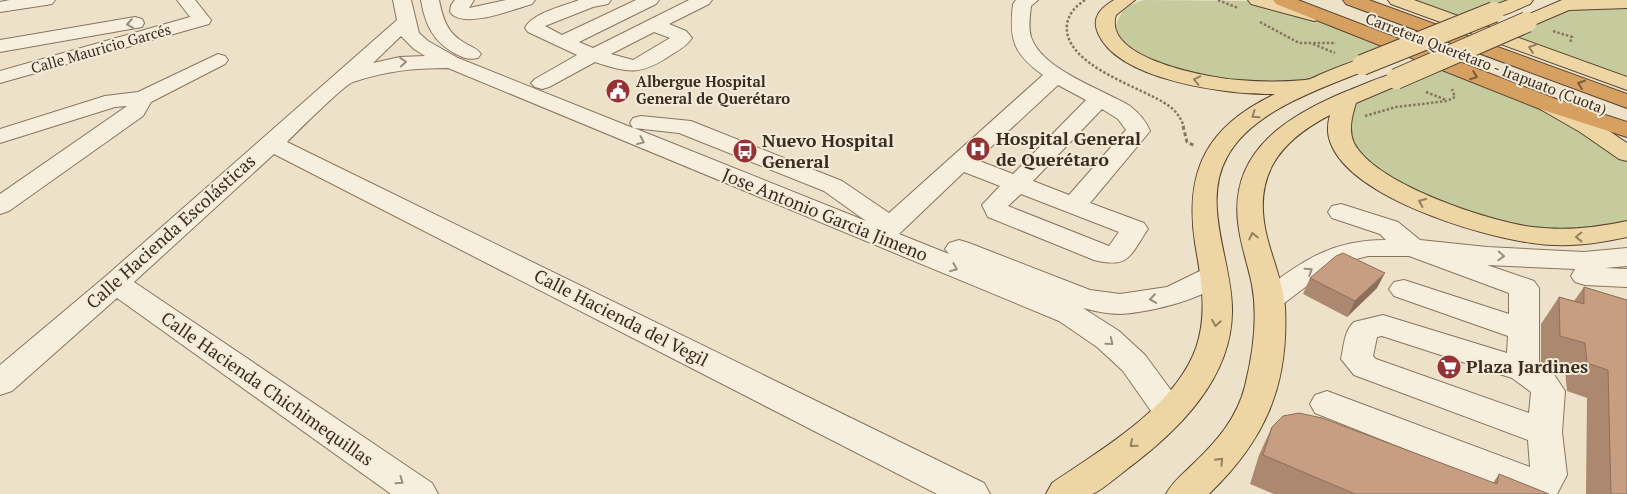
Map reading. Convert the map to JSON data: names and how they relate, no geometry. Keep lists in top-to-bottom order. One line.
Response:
{"streets":{"highway":["Carretera Querétaro - Irapuato (Cuota)"],"street":["Calle Mauricio Garcés","Jose Antonio Garcia Jimeno","Calle Hacienda Escolásticas","Calle Hacienda del Vegil","Calle Hacienda Chichimequillas"]},"crossings":[["Jose Antonio Garcia Jimeno","Calle Hacienda Escolásticas"],["Calle Hacienda Escolásticas","Calle Hacienda del Vegil"],["Calle Hacienda Escolásticas","Calle Hacienda Chichimequillas"]],"one_way":["Calle Hacienda Chichimequillas"],"places":{"public building":["Albergue Hospital General de Querétaro"],"hospital":["Hospital General de Querétaro"],"bus stop":["Nuevo Hospital General"],"supermarket":["Plaza Jardines"]}}
